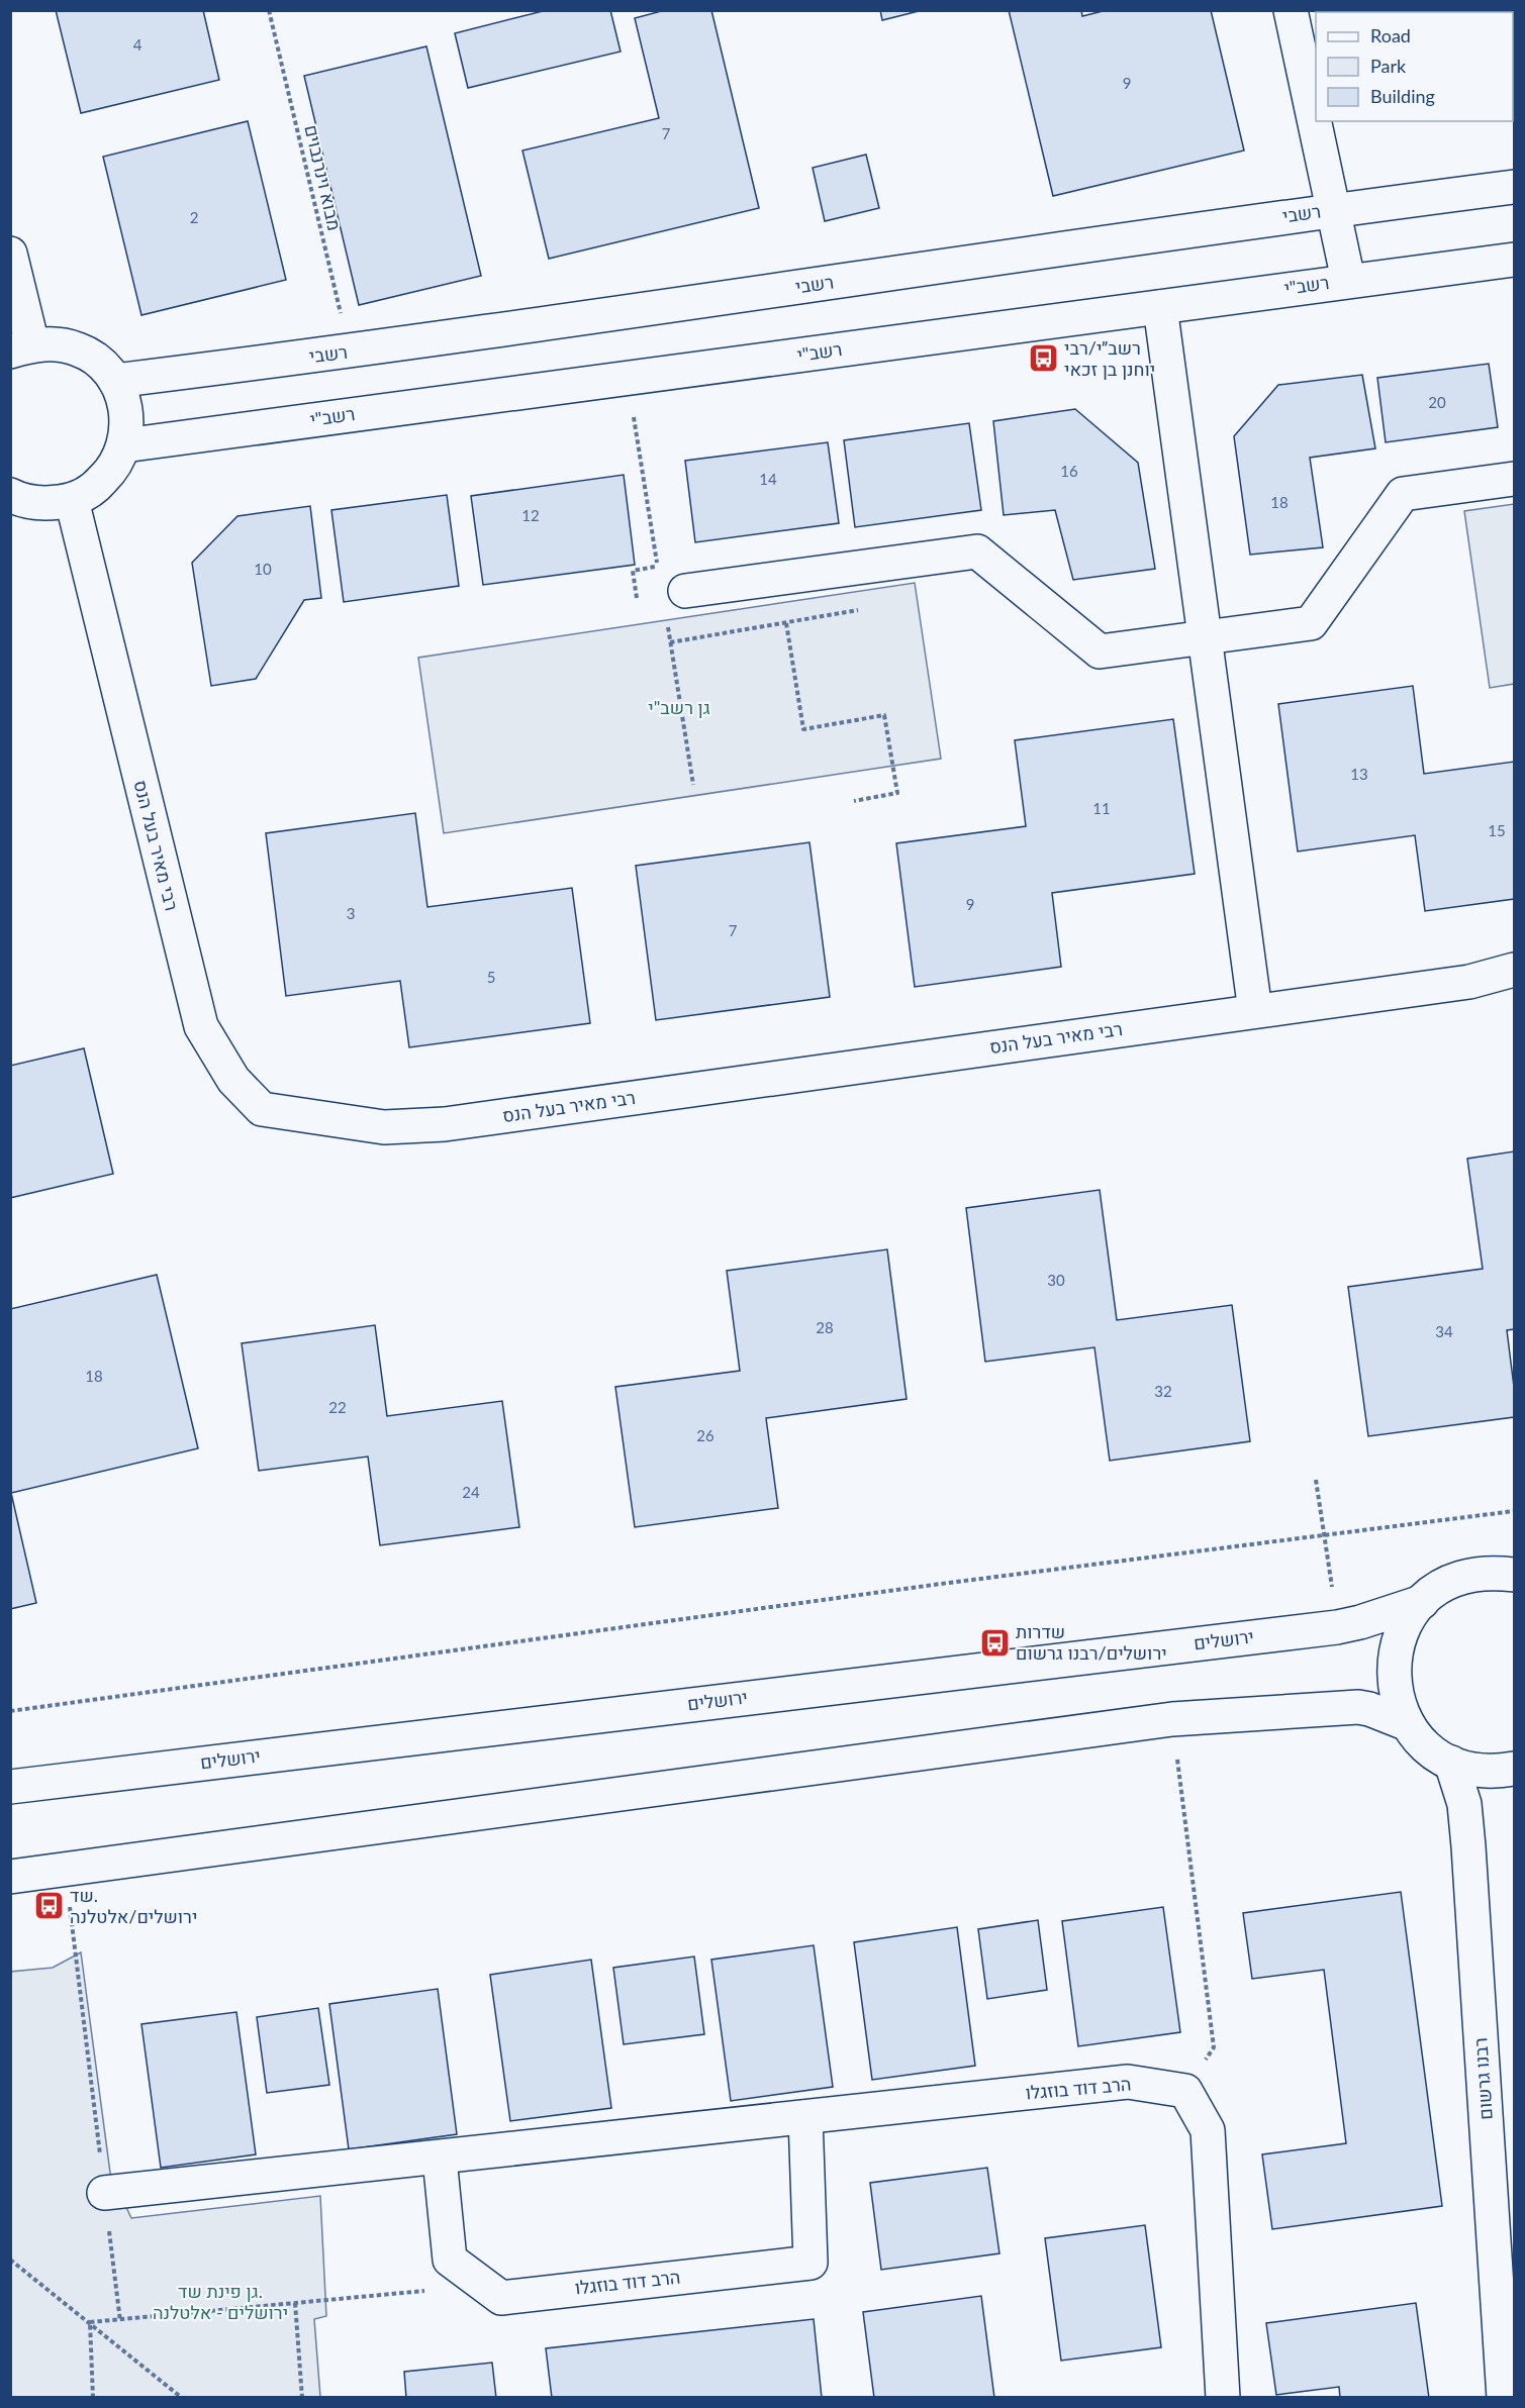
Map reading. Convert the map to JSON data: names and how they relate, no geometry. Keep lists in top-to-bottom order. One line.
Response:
{"streets":{"street":["רשבי","רשב\"י","רבי מאיר בעל הנס","ירושלים","רבנו גרשום","הרב דוד בוזגלו"],"path":["מבוא וינרנבוים"]},"crossings":[["מבוא וינרנבוים","רשבי"]],"parks":["גן רשב\"י","גן פינת שד. ירושלים - אלטלנה"],"places":{"bus stop":["רשב״י/רבי יוחנן בן זכאי","שדרות ירושלים/רבנו גרשום","שד. ירושלים/אלטלנה"]},"house_numbers":["4","9","7","2","20","16","14","18","12","10","13","11","15","9","3","7","5","30","28","34","18","32","22","26","24"],"legend":["Road","Park","Building"]}
